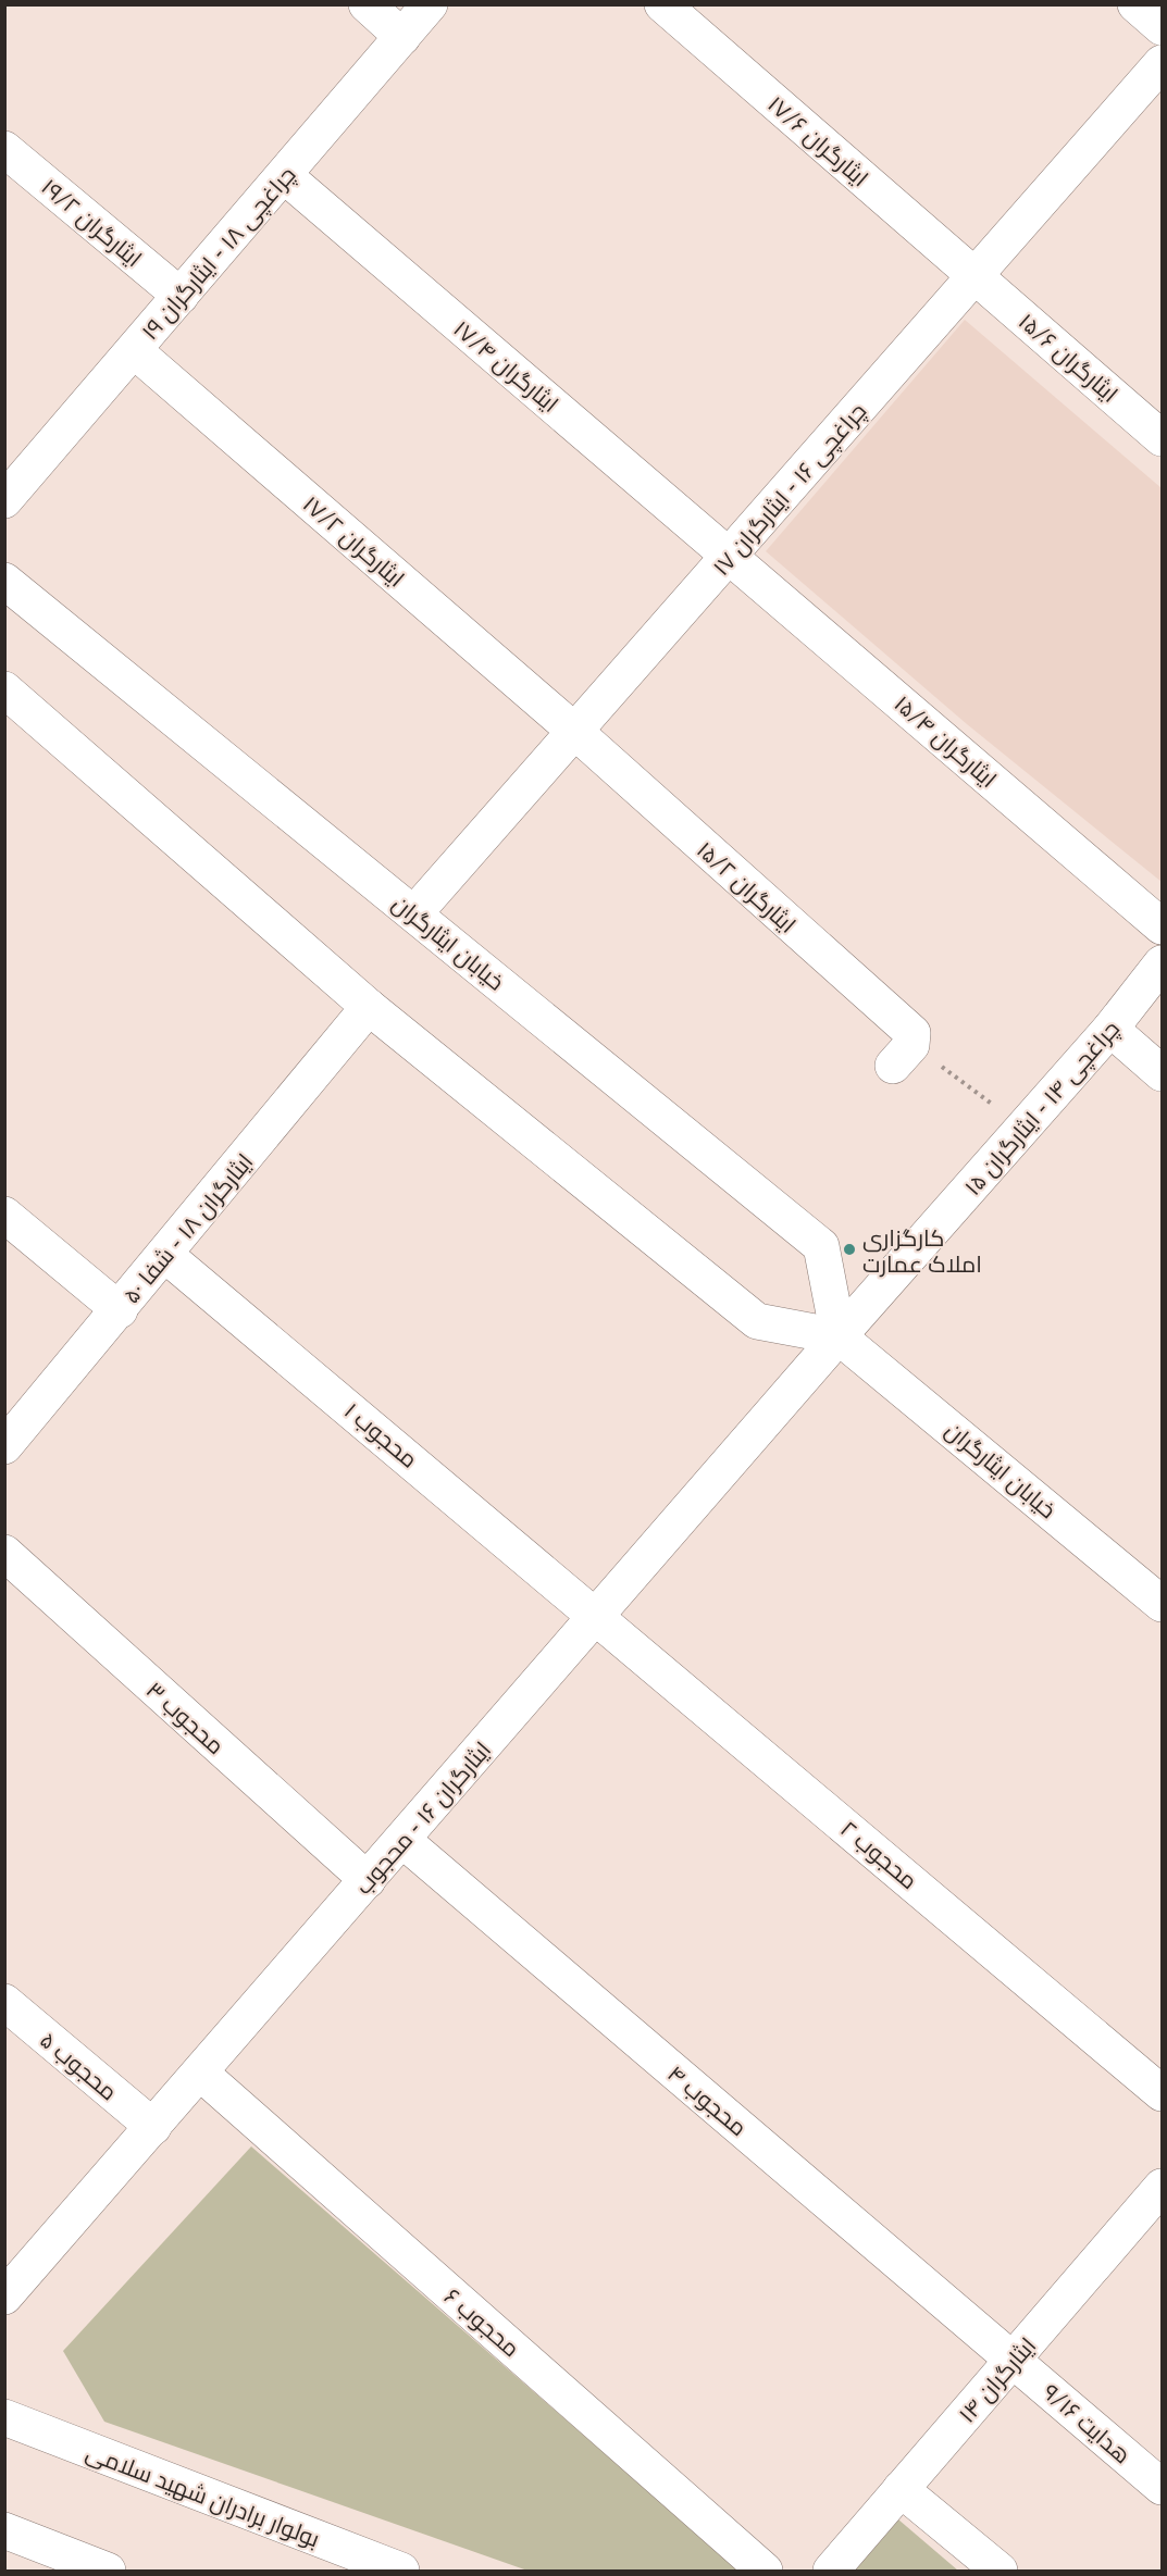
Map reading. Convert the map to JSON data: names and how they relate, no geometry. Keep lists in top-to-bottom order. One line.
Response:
{"streets":{"street":["ایثارگران ۱۷/۶","ایثارگران ۱۹/۲","چراغچی ۱۸ - ایثارگران ۱۹","ایثارگران ۱۵/۶","ایثارگران ۱۷/۴","چراغچی ۱۶ - ایثارگران ۱۷","ایثارگران ۱۷/۲","ایثارگران ۱۵/۴","ایثارگران ۱۵/۲","خیابان ایثارگران","چراغچی ۱۴ - ایثارگران ۱۵","ایثارگران ۱۸ - شفا ۵۰","محجوب ۱","محجوب ۳","ایثارگران ۱۶ - محجوب","محجوب ۲","محجوب ۵","محجوب ۴","محجوب ۶","ایثارگران ۱۴","هدایت ۹/۱۶","بولوار برادران شهید سلامی"]},"crossings":[["ایثارگران ۱۷/۶","ایثارگران ۱۵/۶"],["ایثارگران ۱۷/۶","چراغچی ۱۶ - ایثارگران ۱۷"],["ایثارگران ۱۹/۲","چراغچی ۱۸ - ایثارگران ۱۹"],["چراغچی ۱۸ - ایثارگران ۱۹","ایثارگران ۱۷/۴"],["چراغچی ۱۸ - ایثارگران ۱۹","ایثارگران ۱۷/۲"],["ایثارگران ۱۵/۶","چراغچی ۱۶ - ایثارگران ۱۷"],["ایثارگران ۱۷/۴","چراغچی ۱۶ - ایثارگران ۱۷"],["ایثارگران ۱۷/۴","ایثارگران ۱۵/۴"],["چراغچی ۱۶ - ایثارگران ۱۷","ایثارگران ۱۷/۲"],["چراغچی ۱۶ - ایثارگران ۱۷","ایثارگران ۱۵/۴"],["چراغچی ۱۶ - ایثارگران ۱۷","ایثارگران ۱۵/۲"],["چراغچی ۱۶ - ایثارگران ۱۷","خیابان ایثارگران"],["ایثارگران ۱۷/۲","ایثارگران ۱۵/۲"],["خیابان ایثارگران","چراغچی ۱۴ - ایثارگران ۱۵"],["خیابان ایثارگران","ایثارگران ۱۸ - شفا ۵۰"],["خیابان ایثارگران","ایثارگران ۱۶ - محجوب"],["چراغچی ۱۴ - ایثارگران ۱۵","ایثارگران ۱۶ - محجوب"],["ایثارگران ۱۸ - شفا ۵۰","محجوب ۱"],["محجوب ۱","ایثارگران ۱۶ - محجوب"],["محجوب ۱","محجوب ۲"],["محجوب ۳","ایثارگران ۱۶ - محجوب"],["ایثارگران ۱۶ - محجوب","محجوب ۲"],["ایثارگران ۱۶ - محجوب","محجوب ۵"],["ایثارگران ۱۶ - محجوب","محجوب ۴"],["ایثارگران ۱۶ - محجوب","محجوب ۶"],["محجوب ۴","ایثارگران ۱۴"],["محجوب ۴","هدایت ۹/۱۶"],["ایثارگران ۱۴","هدایت ۹/۱۶"]],"places":["کارگزاری املاک عمارت"]}
